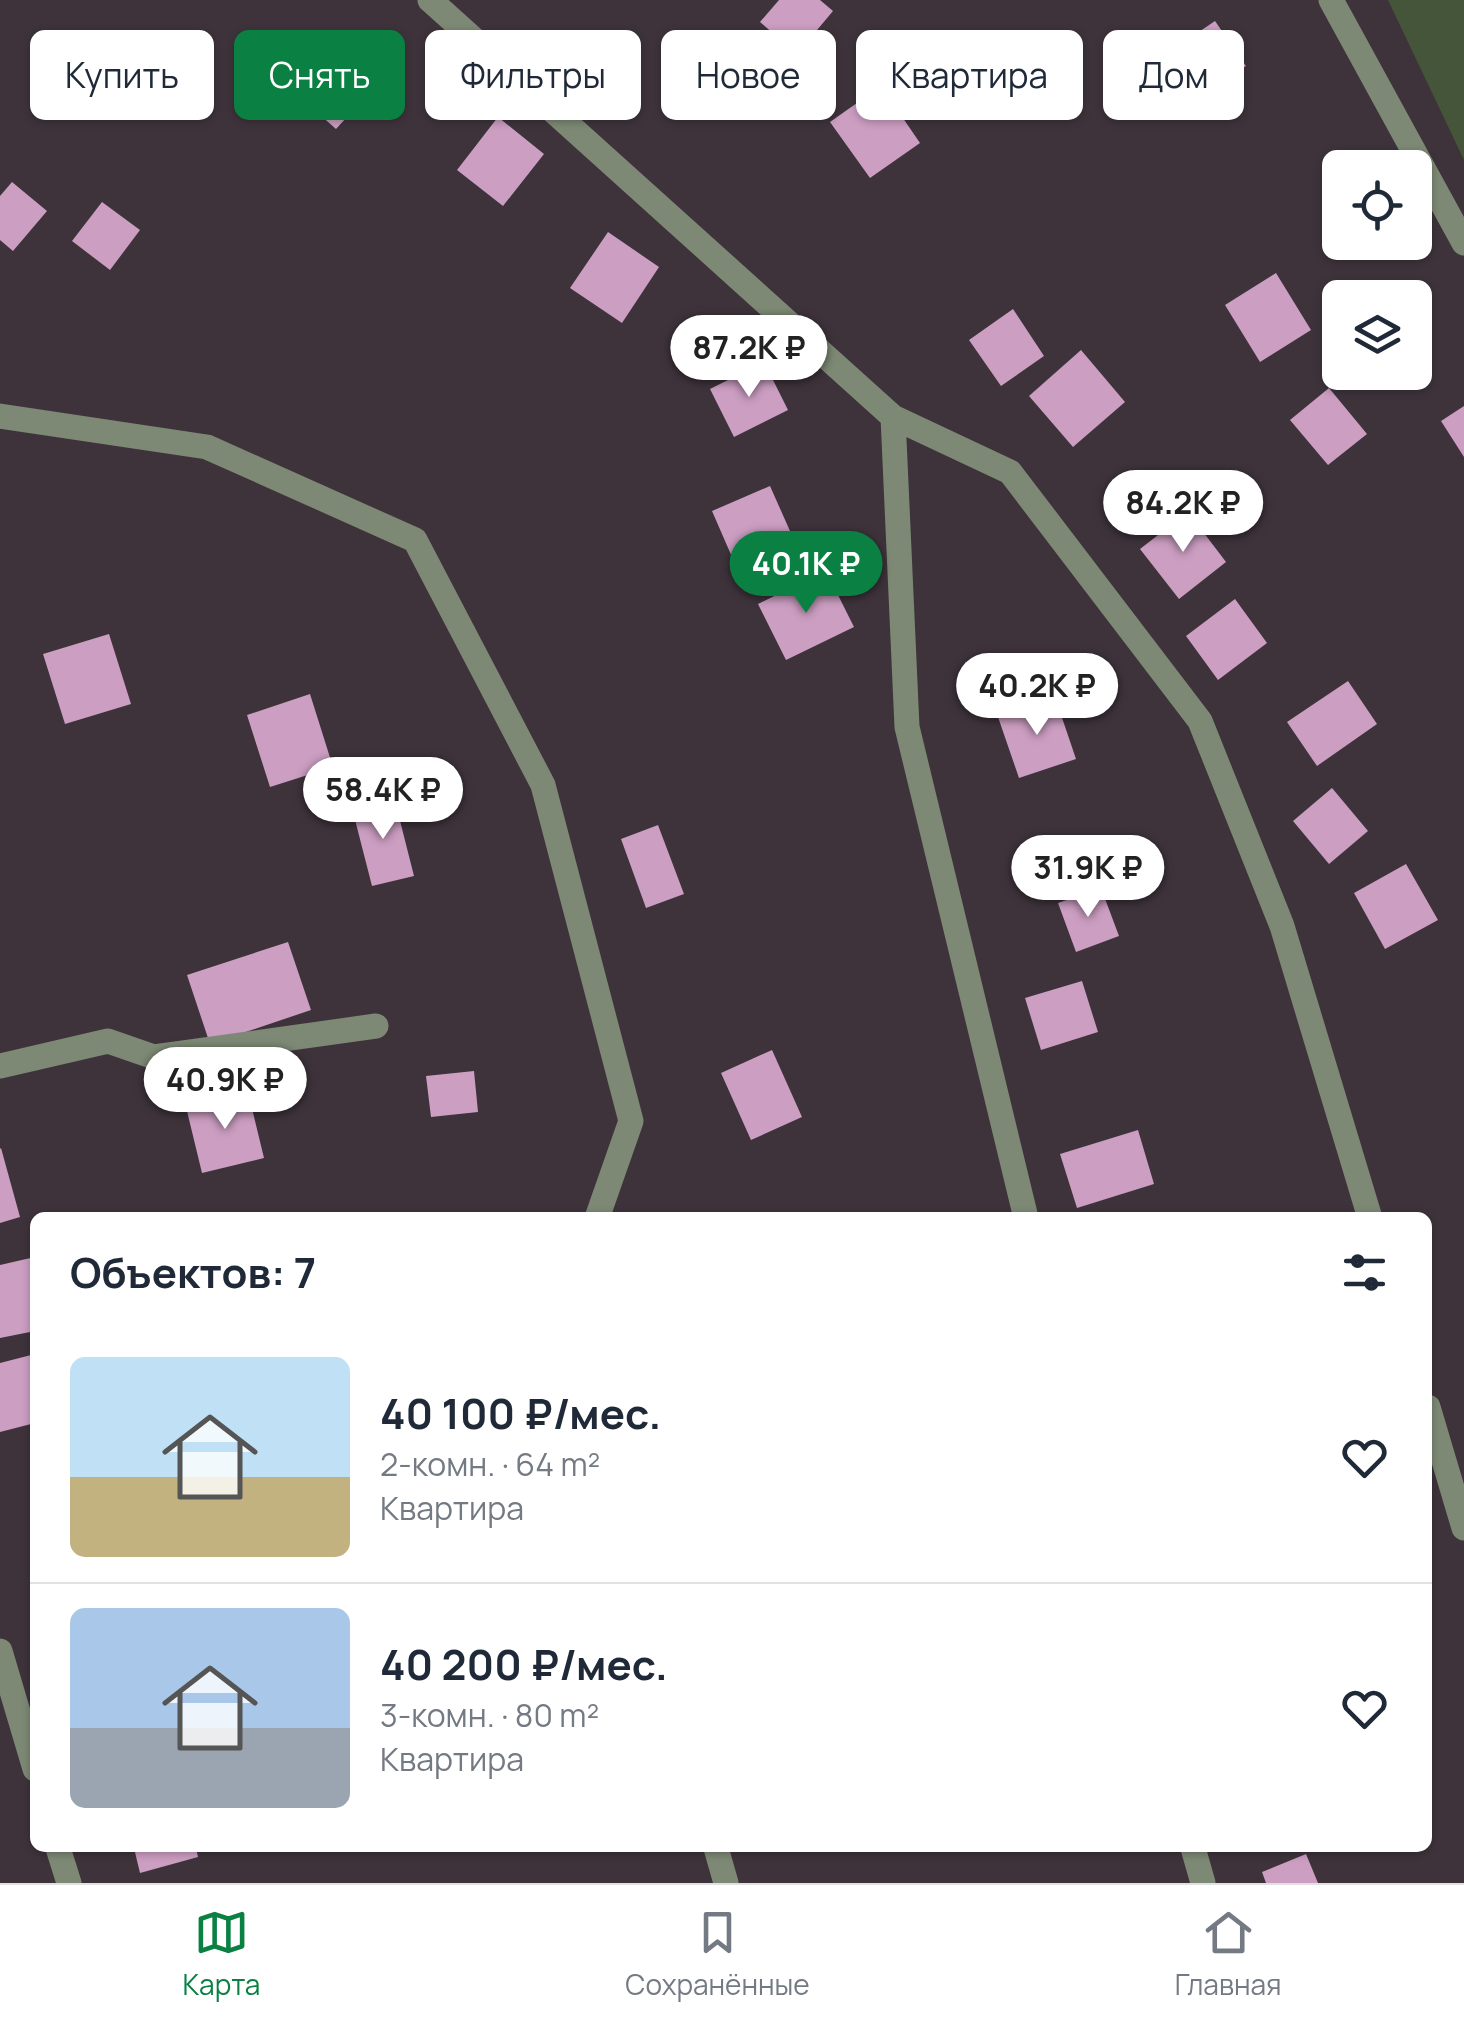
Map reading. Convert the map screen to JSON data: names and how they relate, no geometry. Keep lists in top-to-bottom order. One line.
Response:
{"page":{"chip":["Купить","Снять","Фильтры","Новое","Квартира","Дом"],"price":["87.2K ₽","84.2K ₽","40.1K ₽","40.2K ₽","58.4K ₽","31.9K ₽","40.9K ₽"],"heading":"Объектов: 7","list":[{"name":"40 100 ₽/мес.","note":"2-комн. · 64 m² · Квартира"},{"name":"40 200 ₽/мес.","note":"3-комн. · 80 m² · Квартира"}],"tabs":["Карта","Сохранённые","Главная"]}}
